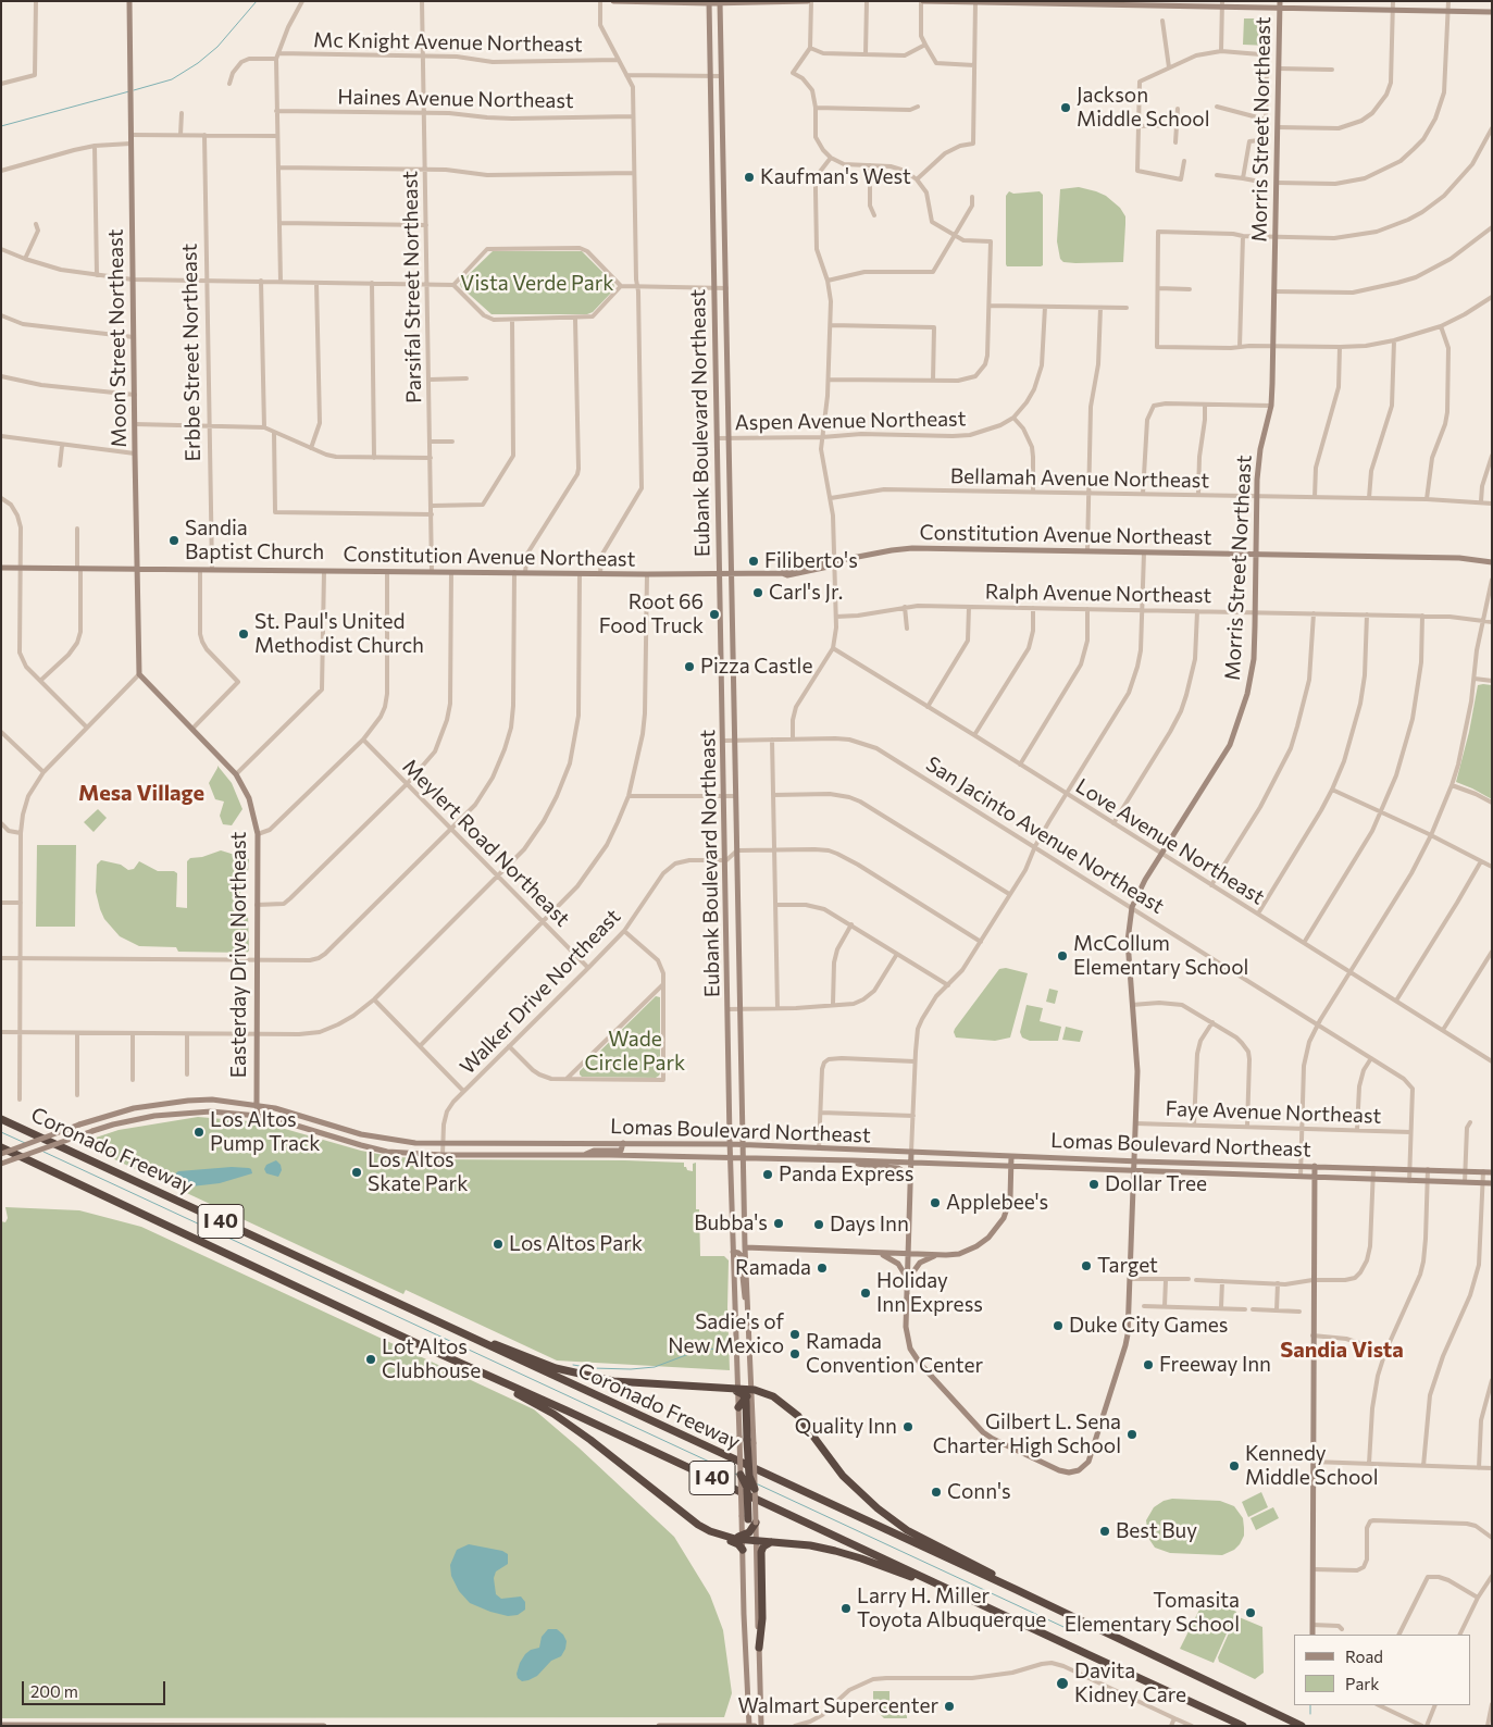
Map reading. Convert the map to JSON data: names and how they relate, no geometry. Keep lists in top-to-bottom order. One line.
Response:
{"streets":{"highway":["Coronado Freeway","I 40"],"street":["Mc Knight Avenue Northeast","Haines Avenue Northeast","Morris Street Northeast","Parsifal Street Northeast","Moon Street Northeast","Erbbe Street Northeast","Aspen Avenue Northeast","Eubank Boulevard Northeast","Bellamah Avenue Northeast","Constitution Avenue Northeast","Ralph Avenue Northeast","San Jacinto Avenue Northeast","Love Avenue Northeast","Meylert Road Northeast","Easterday Drive Northeast","Walker Drive Northeast","Faye Avenue Northeast","Lomas Boulevard Northeast"]},"crossings":[["Mc Knight Avenue Northeast","Parsifal Street Northeast"],["Haines Avenue Northeast","Parsifal Street Northeast"],["Morris Street Northeast","Bellamah Avenue Northeast"],["Morris Street Northeast","Constitution Avenue Northeast"],["Morris Street Northeast","Ralph Avenue Northeast"],["Morris Street Northeast","San Jacinto Avenue Northeast"],["Morris Street Northeast","Love Avenue Northeast"],["Morris Street Northeast","Faye Avenue Northeast"],["Morris Street Northeast","Lomas Boulevard Northeast"],["Parsifal Street Northeast","Constitution Avenue Northeast"],["Moon Street Northeast","Constitution Avenue Northeast"],["Moon Street Northeast","Easterday Drive Northeast"],["Erbbe Street Northeast","Constitution Avenue Northeast"],["Aspen Avenue Northeast","Eubank Boulevard Northeast"],["Eubank Boulevard Northeast","Constitution Avenue Northeast"],["Eubank Boulevard Northeast","San Jacinto Avenue Northeast"],["Eubank Boulevard Northeast","Walker Drive Northeast"],["Eubank Boulevard Northeast","Lomas Boulevard Northeast"],["San Jacinto Avenue Northeast","Faye Avenue Northeast"],["San Jacinto Avenue Northeast","Lomas Boulevard Northeast"],["Meylert Road Northeast","Walker Drive Northeast"],["Easterday Drive Northeast","Lomas Boulevard Northeast"],["Walker Drive Northeast","Lomas Boulevard Northeast"]],"districts":["Mesa Village","Sandia Vista"],"parks":["Vista Verde Park","Wade Circle Park"],"places":["Jackson Middle School","Kaufman's West","Sandia Baptist Church","Filiberto's","Carl's Jr.","Root 66 Food Truck","St. Paul's United Methodist Church","Pizza Castle","McCollum Elementary School","Los Altos Pump Track","Los Altos Skate Park","Panda Express","Dollar Tree","Applebee's","Bubba's","Days Inn","Los Altos Park","Target","Ramada","Holiday Inn Express","Duke City Games","Sadie's of New Mexico","Ramada Convention Center","Lot Altos Clubhouse","Freeway Inn","Quality Inn","Gilbert L. Sena Charter High School","Kennedy Middle School","Conn's","Best Buy","Larry H. Miller Toyota Albuquerque","Tomasita Elementary School","Davita Kidney Care","Walmart Supercenter"],"legend":["Road","Park"],"scale_bar":"200 m"}
